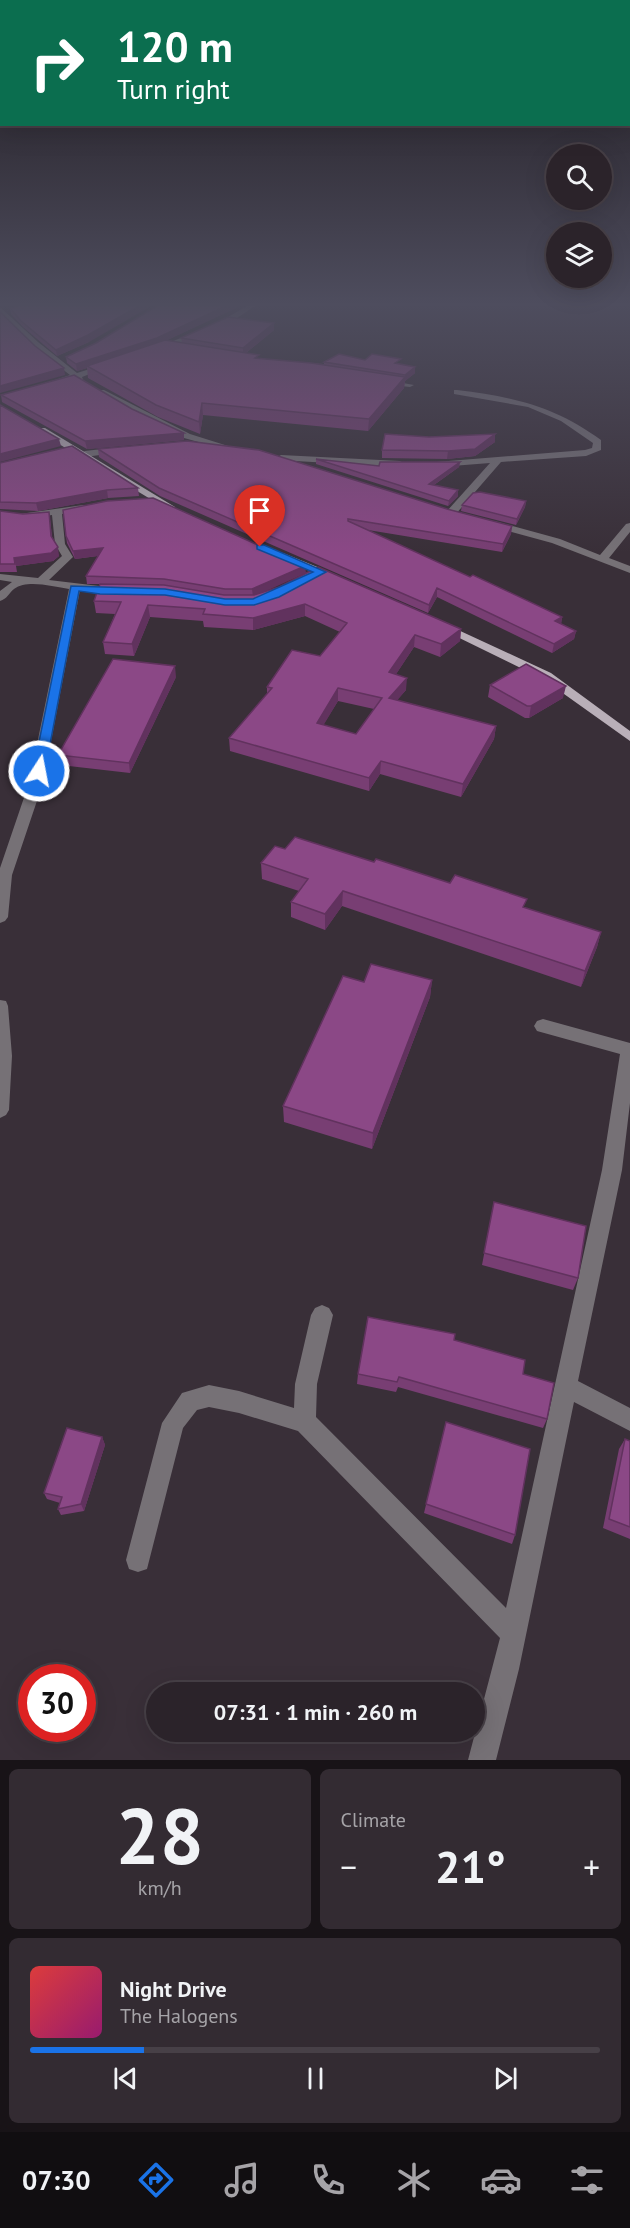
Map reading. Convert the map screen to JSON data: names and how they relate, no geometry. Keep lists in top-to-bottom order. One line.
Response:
{"page":{"turn":["120 m","Turn right"],"limit":"30","trip":"07:31 · 1 min · 260 m","tile":[["28","km/h"],"Climate"],"heat":["−","21°","+"],"song":["Night Drive","The Halogens"],"tabs":"07:30"}}
